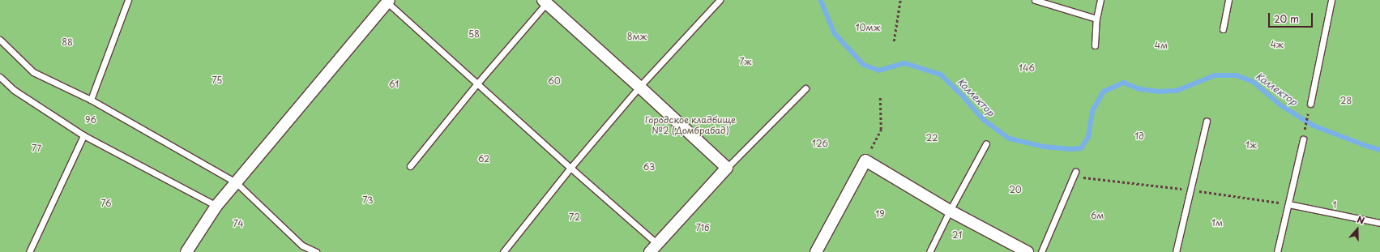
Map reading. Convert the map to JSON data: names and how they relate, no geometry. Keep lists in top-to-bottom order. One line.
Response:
{"water":["Коллектор"],"parks":["10мж","58","8мж","88","4ж","4м","7ж","146","75","60","61","28","96","Городское кладбище №2 (Домбрабад)","1д","22","126","1ж","77","62","63","20","73","76","1","19","6м","72","1м","74","71б","21"],"scale_bar":"20 m","north":"top"}
